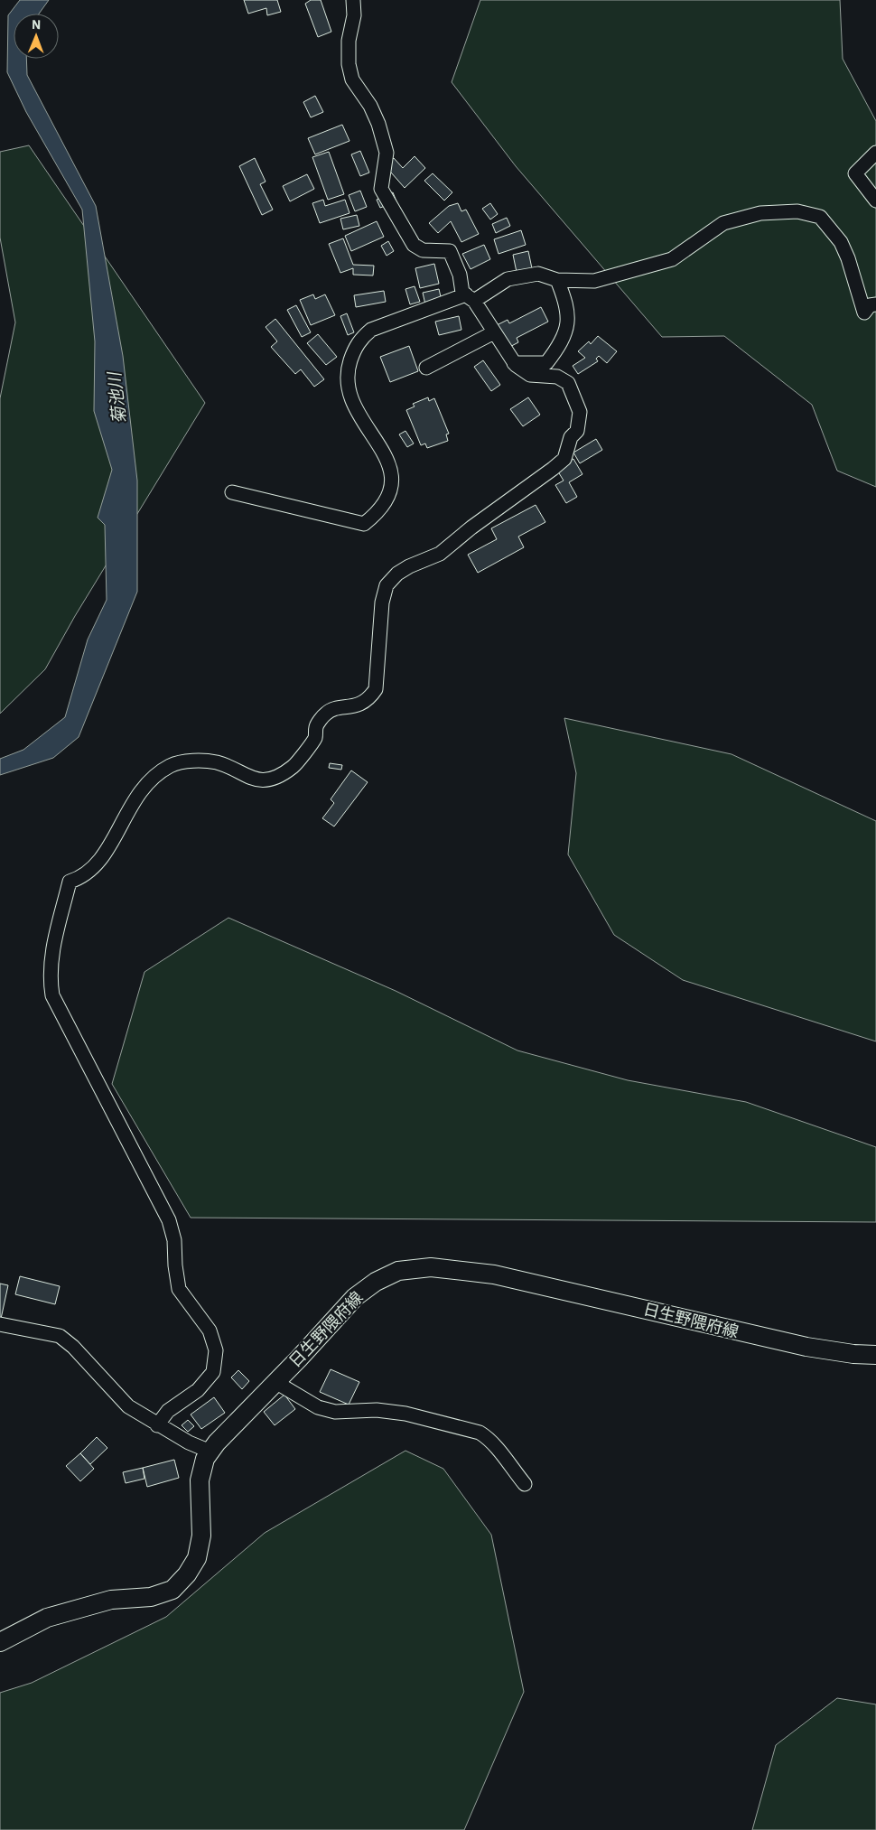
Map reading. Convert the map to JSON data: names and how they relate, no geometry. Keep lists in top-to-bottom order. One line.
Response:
{"streets":{"main road":["日生野隈府線"]},"water":["菊池川"],"north":"top"}
